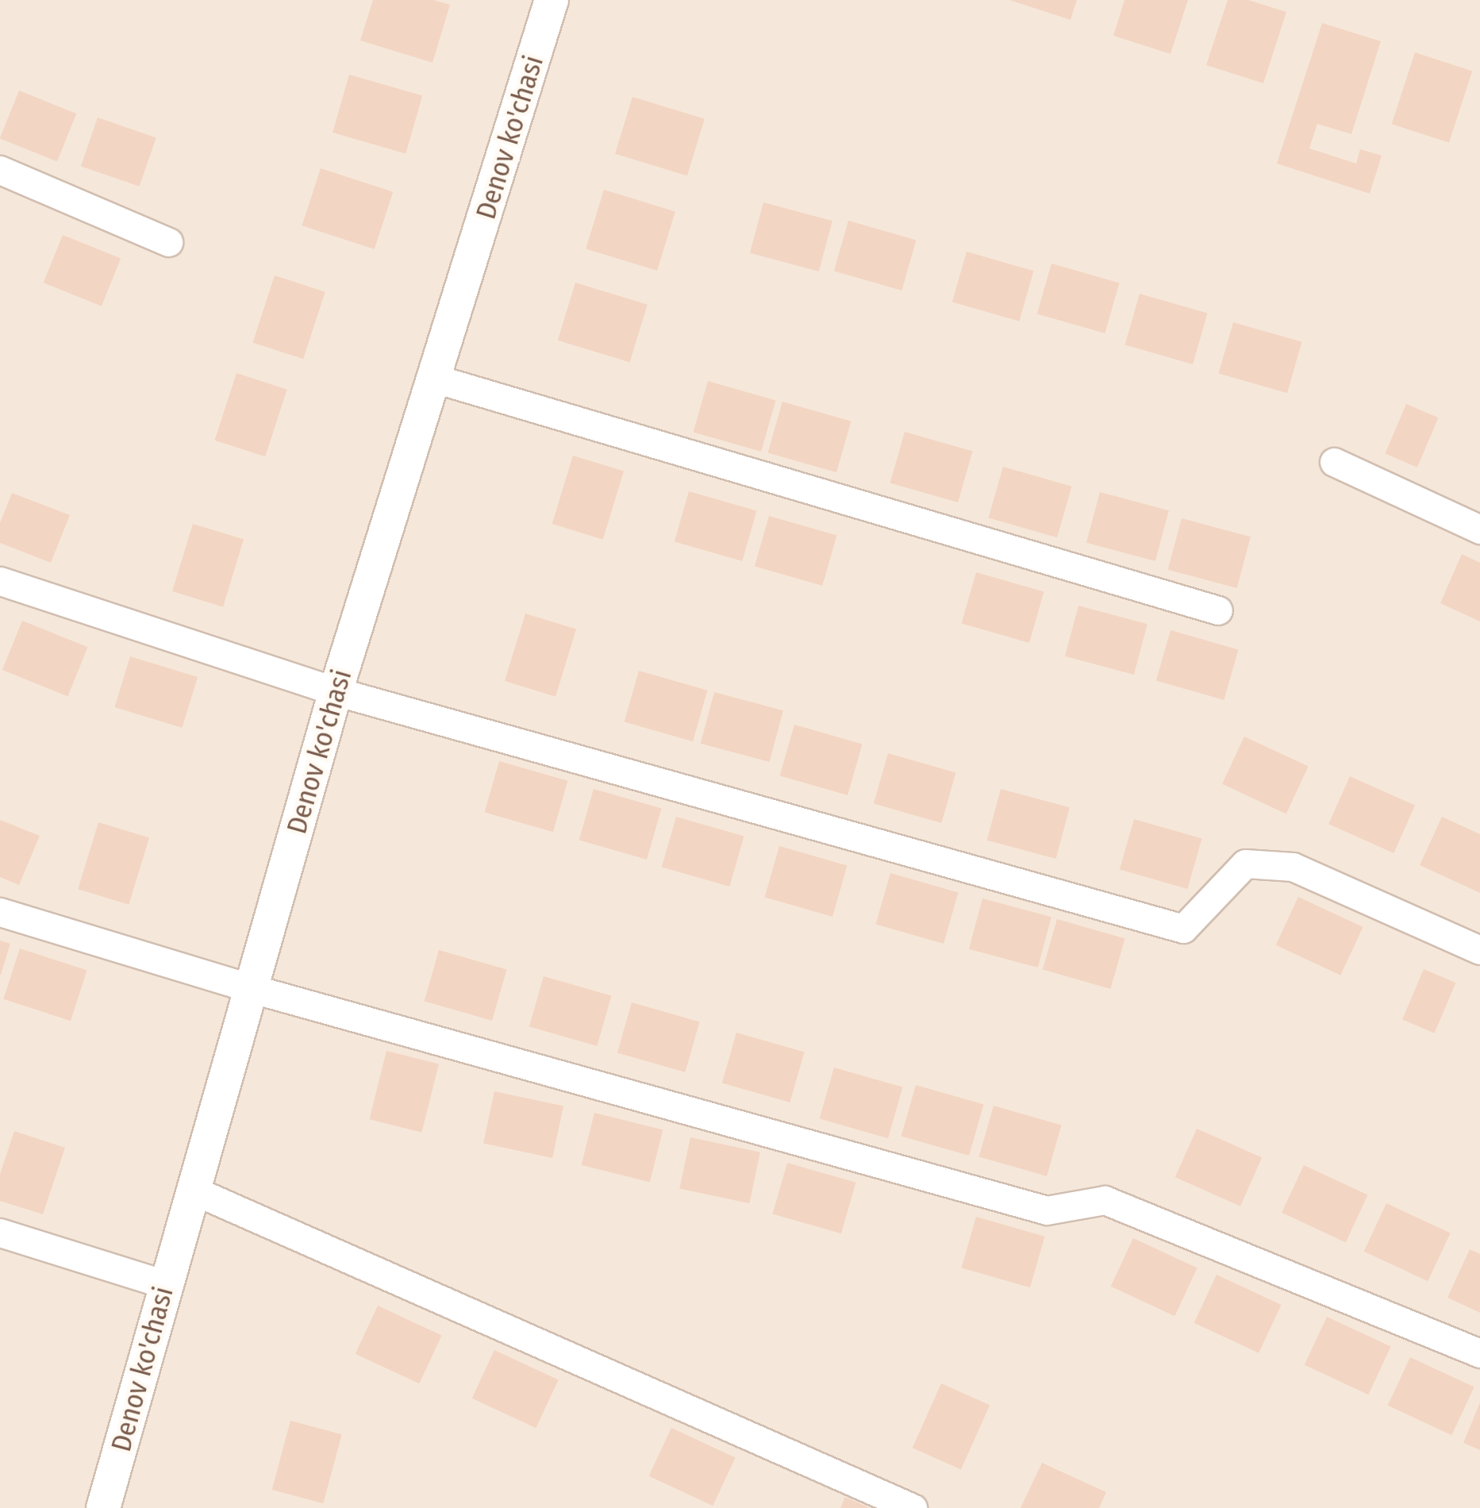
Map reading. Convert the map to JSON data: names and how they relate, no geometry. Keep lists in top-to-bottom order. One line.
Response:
{"streets":{"street":["Denov ko'chasi"]}}
